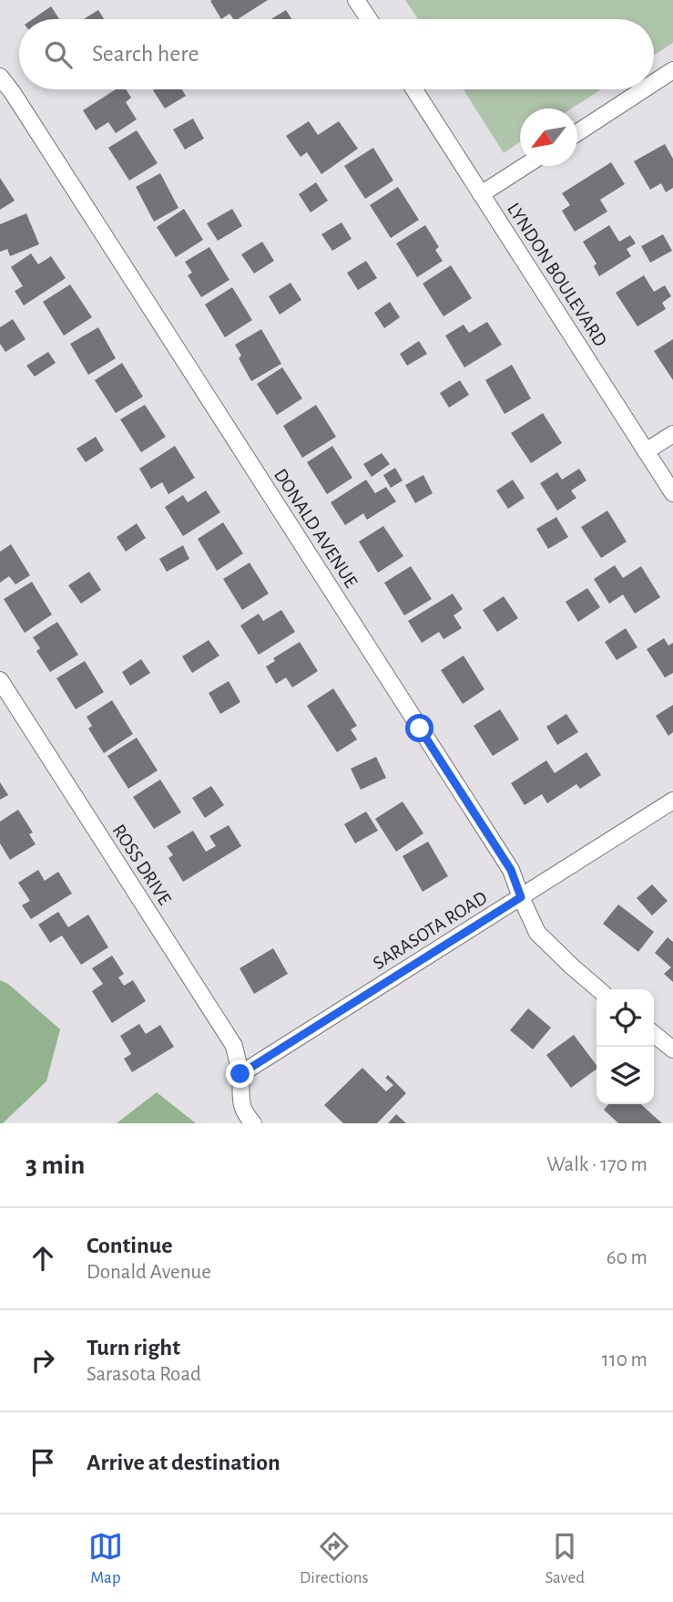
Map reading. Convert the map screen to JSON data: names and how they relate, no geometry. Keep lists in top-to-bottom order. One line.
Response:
{"streets":{"street":["LYNDON BOULEVARD","DONALD AVENUE","ROSS DRIVE","SARASOTA ROAD"]},"crossings":[["DONALD AVENUE","SARASOTA ROAD"],["ROSS DRIVE","SARASOTA ROAD"]],"north":"bottom left","page":{"search":"Search here","heading":["3 min","Walk · 170 m"],"list":[["Continue","Donald Avenue","60 m"],["Turn right","Sarasota Road","110 m"],"Arrive at destination"],"nav":["Map","Directions","Saved"]}}
